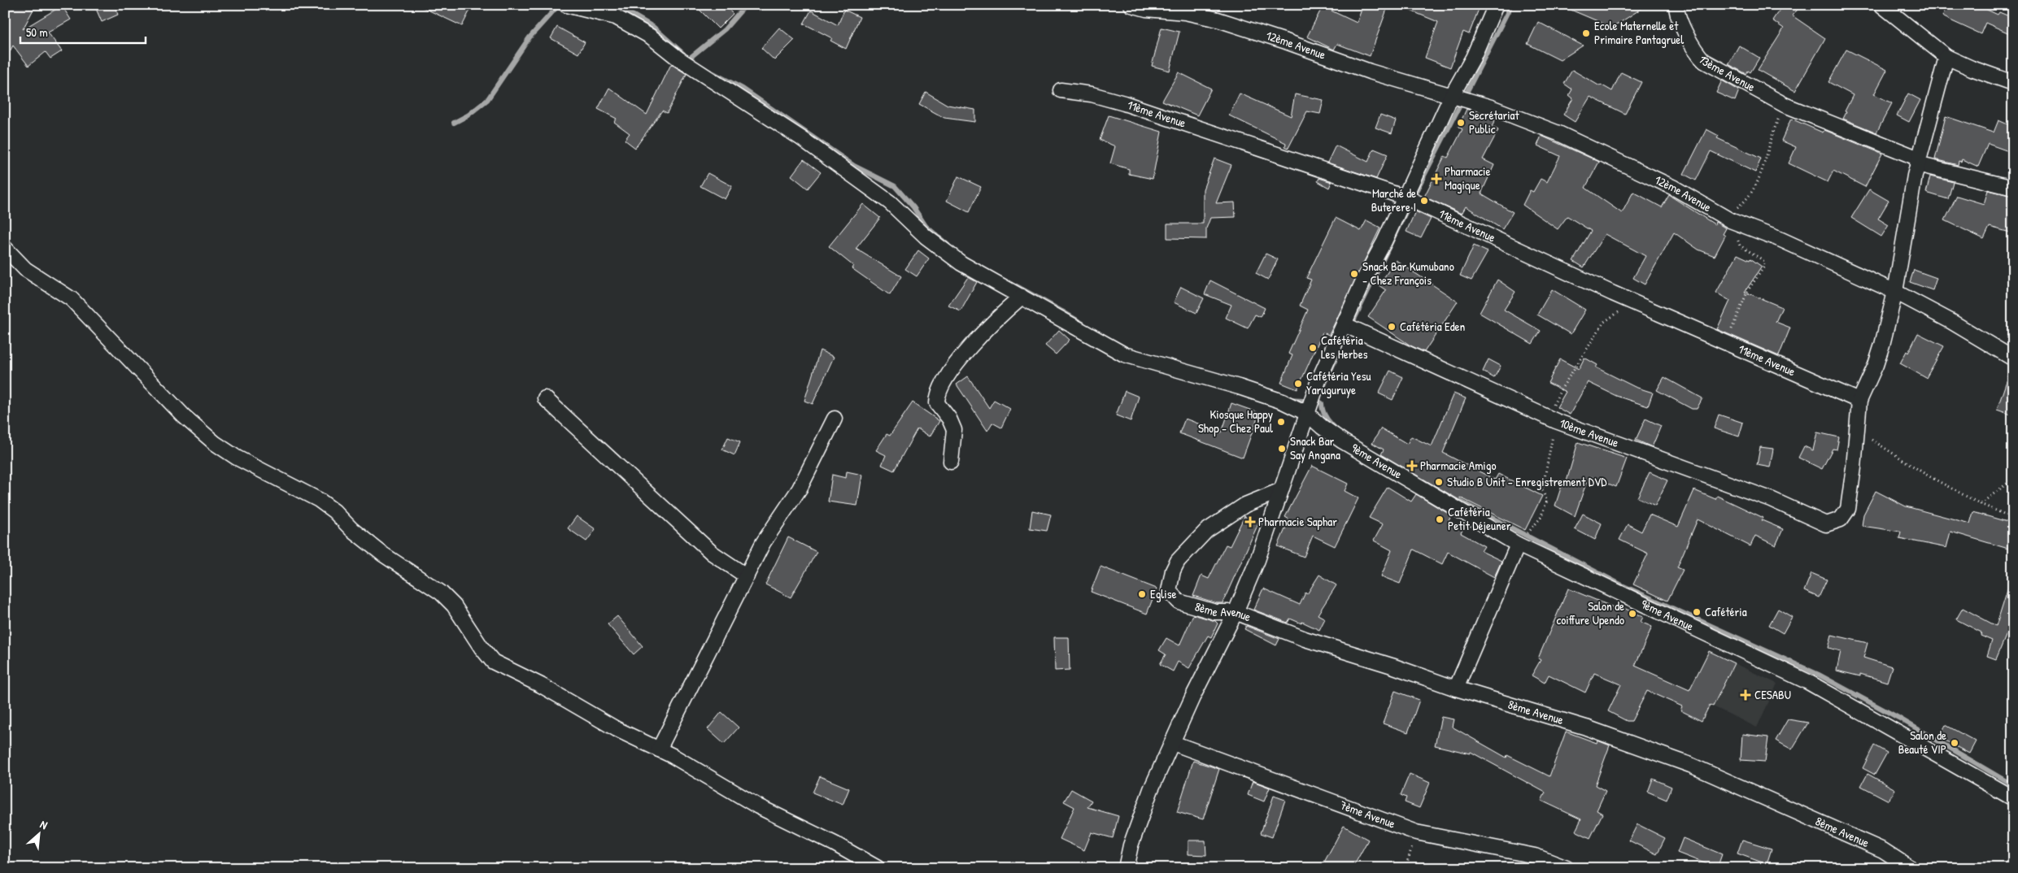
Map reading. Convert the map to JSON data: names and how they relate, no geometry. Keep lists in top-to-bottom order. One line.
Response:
{"streets":{"street":["12ème Avenue","13ème Avenue","11ème Avenue","10ème Avenue","9ème Avenue","8ème Avenue","7ème Avenue"]},"places":{"other":["Ecole Maternelle et Primaire Pantagruel","Secrétariat Public","Marché de Buterere I","Snack Bar Kumubano - Chez François","Cafétéria Eden","Cafétéria Les Herbes","Cafétéria Yesu Yaruguruye","Kiosque Happy Shop - Chez Paul","Snack Bar Say Angana","Studio B Unit - Enregistrement DVD","Cafétéria Petit Déjeuner","Eglise","Cafétéria","Salon de coiffure Upendo","Salon de Beauté VIP"],"health":["Pharmacie Magique","Pharmacie Amigo","Pharmacie Saphar","CESABU"]},"scale_bar":"50 m","north":"top right"}
